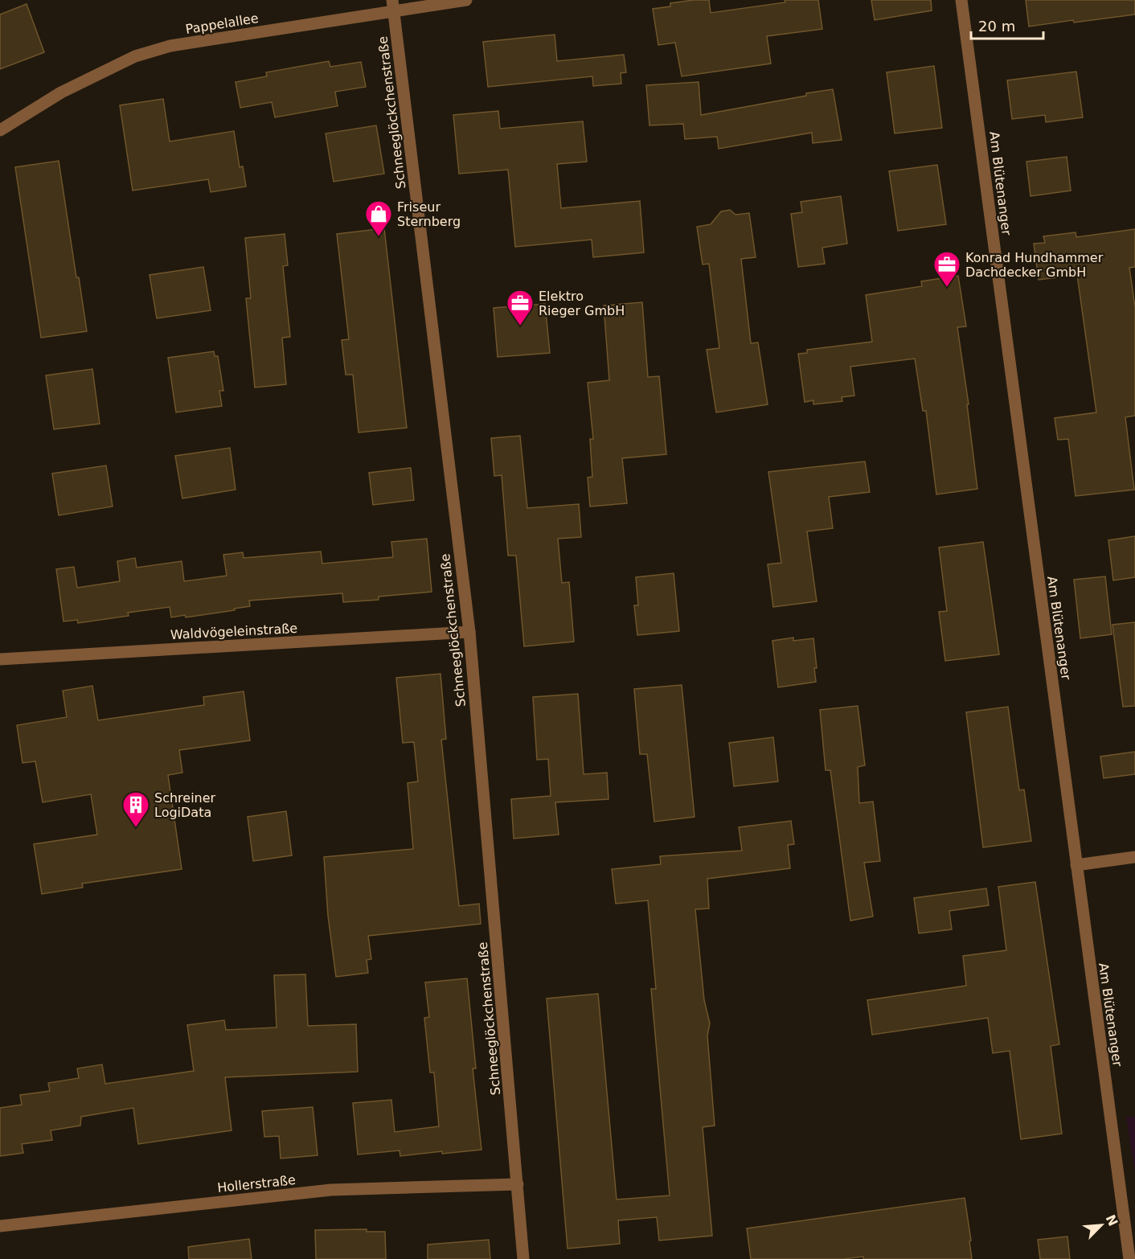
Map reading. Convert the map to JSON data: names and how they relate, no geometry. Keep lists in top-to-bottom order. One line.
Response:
{"streets":{"street":["Pappelallee","Schneeglöckchenstraße","Am Blütenanger","Waldvögeleinstraße","Hollerstraße"]},"crossings":[["Pappelallee","Schneeglöckchenstraße"],["Schneeglöckchenstraße","Waldvögeleinstraße"],["Schneeglöckchenstraße","Hollerstraße"]],"places":{"shop":["Friseur Sternberg"],"office":["Konrad Hundhammer Dachdecker GmbH","Elektro Rieger GmbH"],"building":["Schreiner LogiData"]},"scale_bar":"20 m","north":"top right"}
